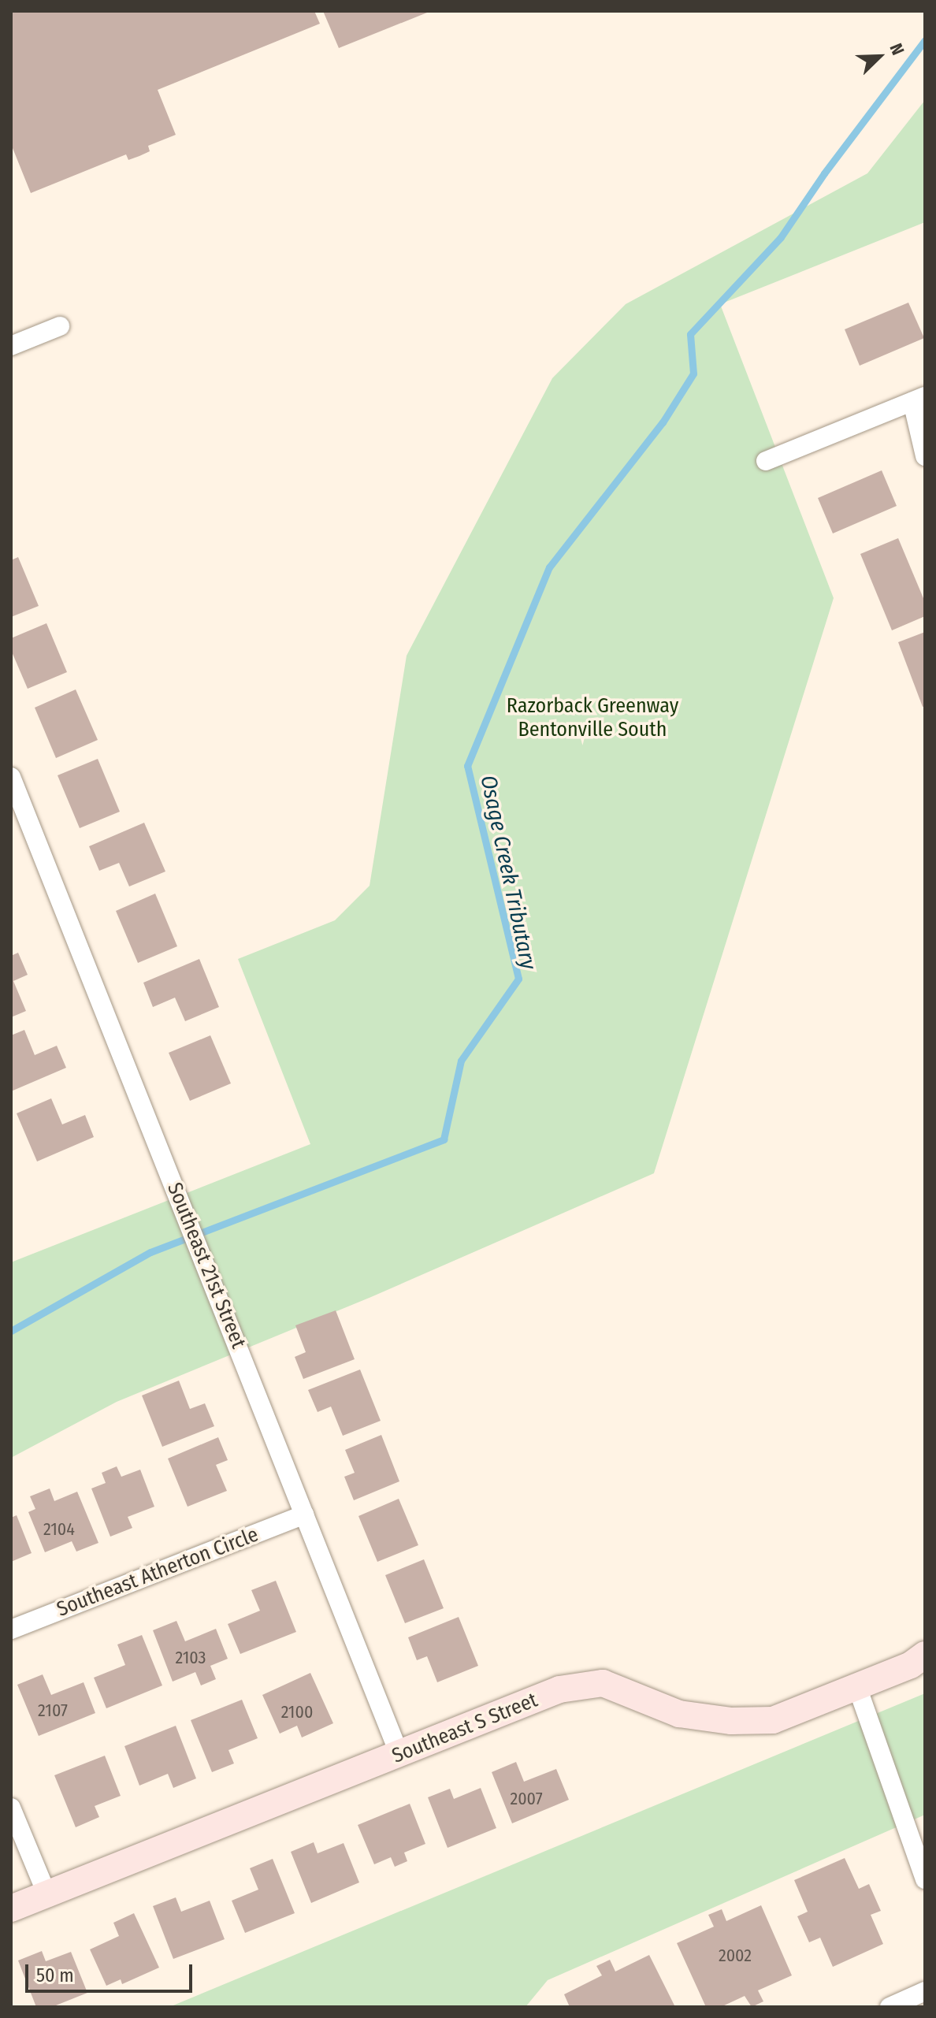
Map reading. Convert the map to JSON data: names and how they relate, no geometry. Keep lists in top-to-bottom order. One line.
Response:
{"streets":{"street":["Southeast 21st Street","Southeast Atherton Circle","Southeast S Street"]},"crossings":[["Southeast 21st Street","Southeast Atherton Circle"],["Southeast 21st Street","Southeast S Street"]],"water":["Osage Creek Tributary"],"parks":["Razorback Greenway Bentonville South"],"house_numbers":["2104","2103","2107","2100","2007","2002"],"scale_bar":"50 m","north":"top right"}
